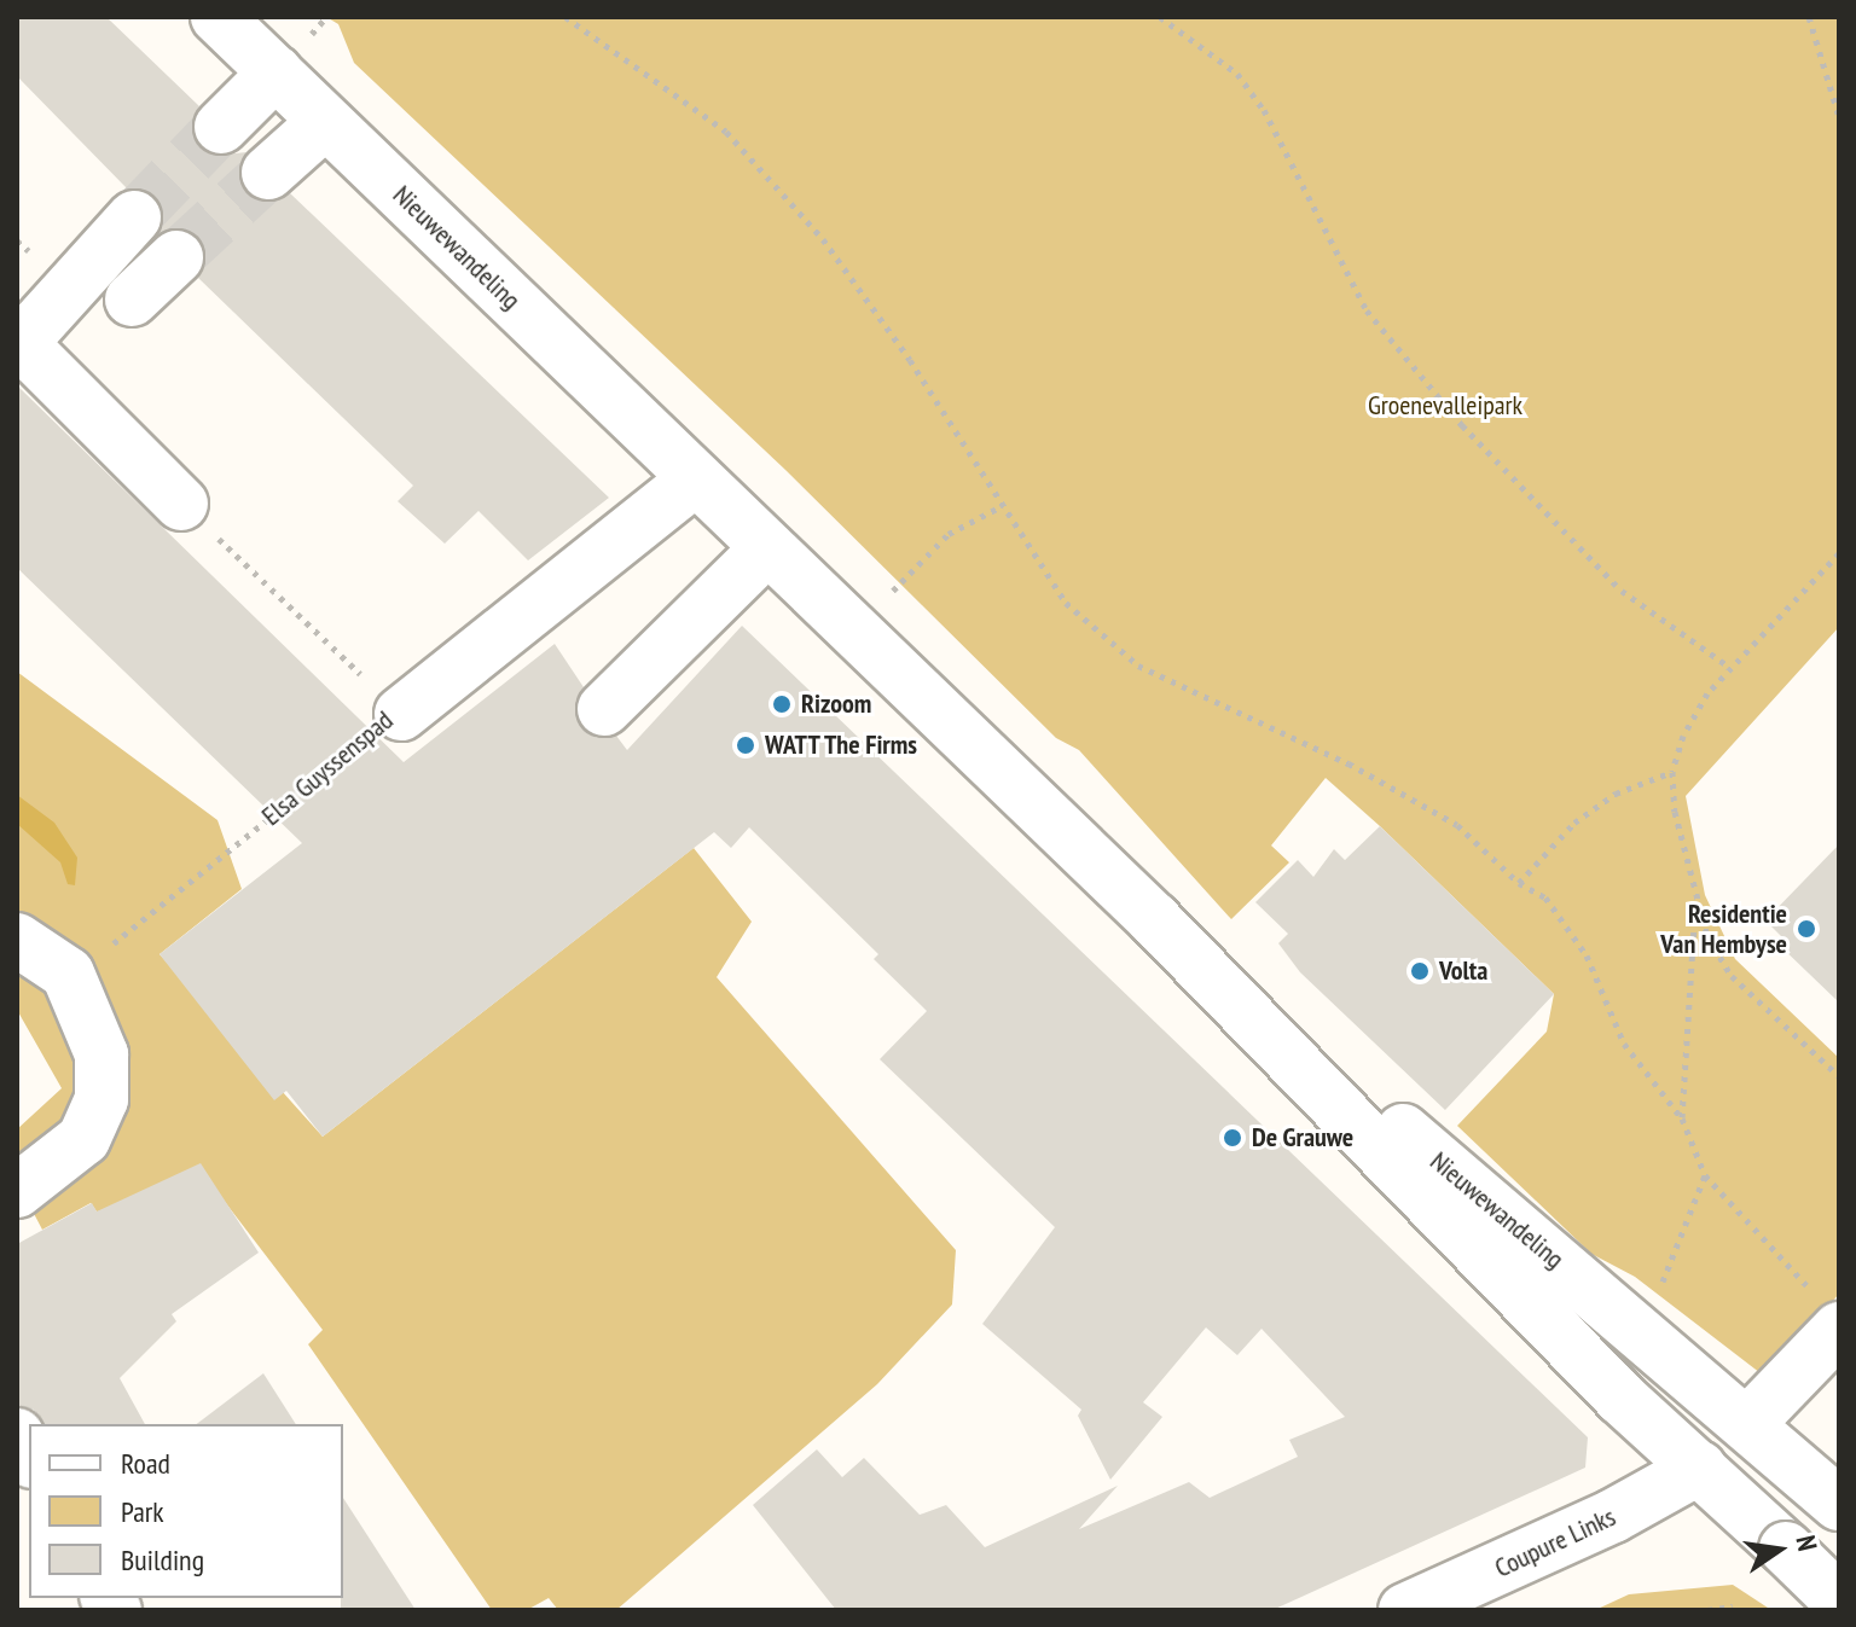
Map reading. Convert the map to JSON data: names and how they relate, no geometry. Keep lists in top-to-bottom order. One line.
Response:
{"streets":{"main road":["Nieuwewandeling","Coupure Links"],"path":["Elsa Guyssenspad"]},"crossings":[["Nieuwewandeling","Coupure Links"]],"parks":["Groenevalleipark"],"places":["Rizoom","WATT The Firms","Residentie Van Hembyse","Volta","De Grauwe"],"legend":["Road","Park","Building"],"north":"right"}
